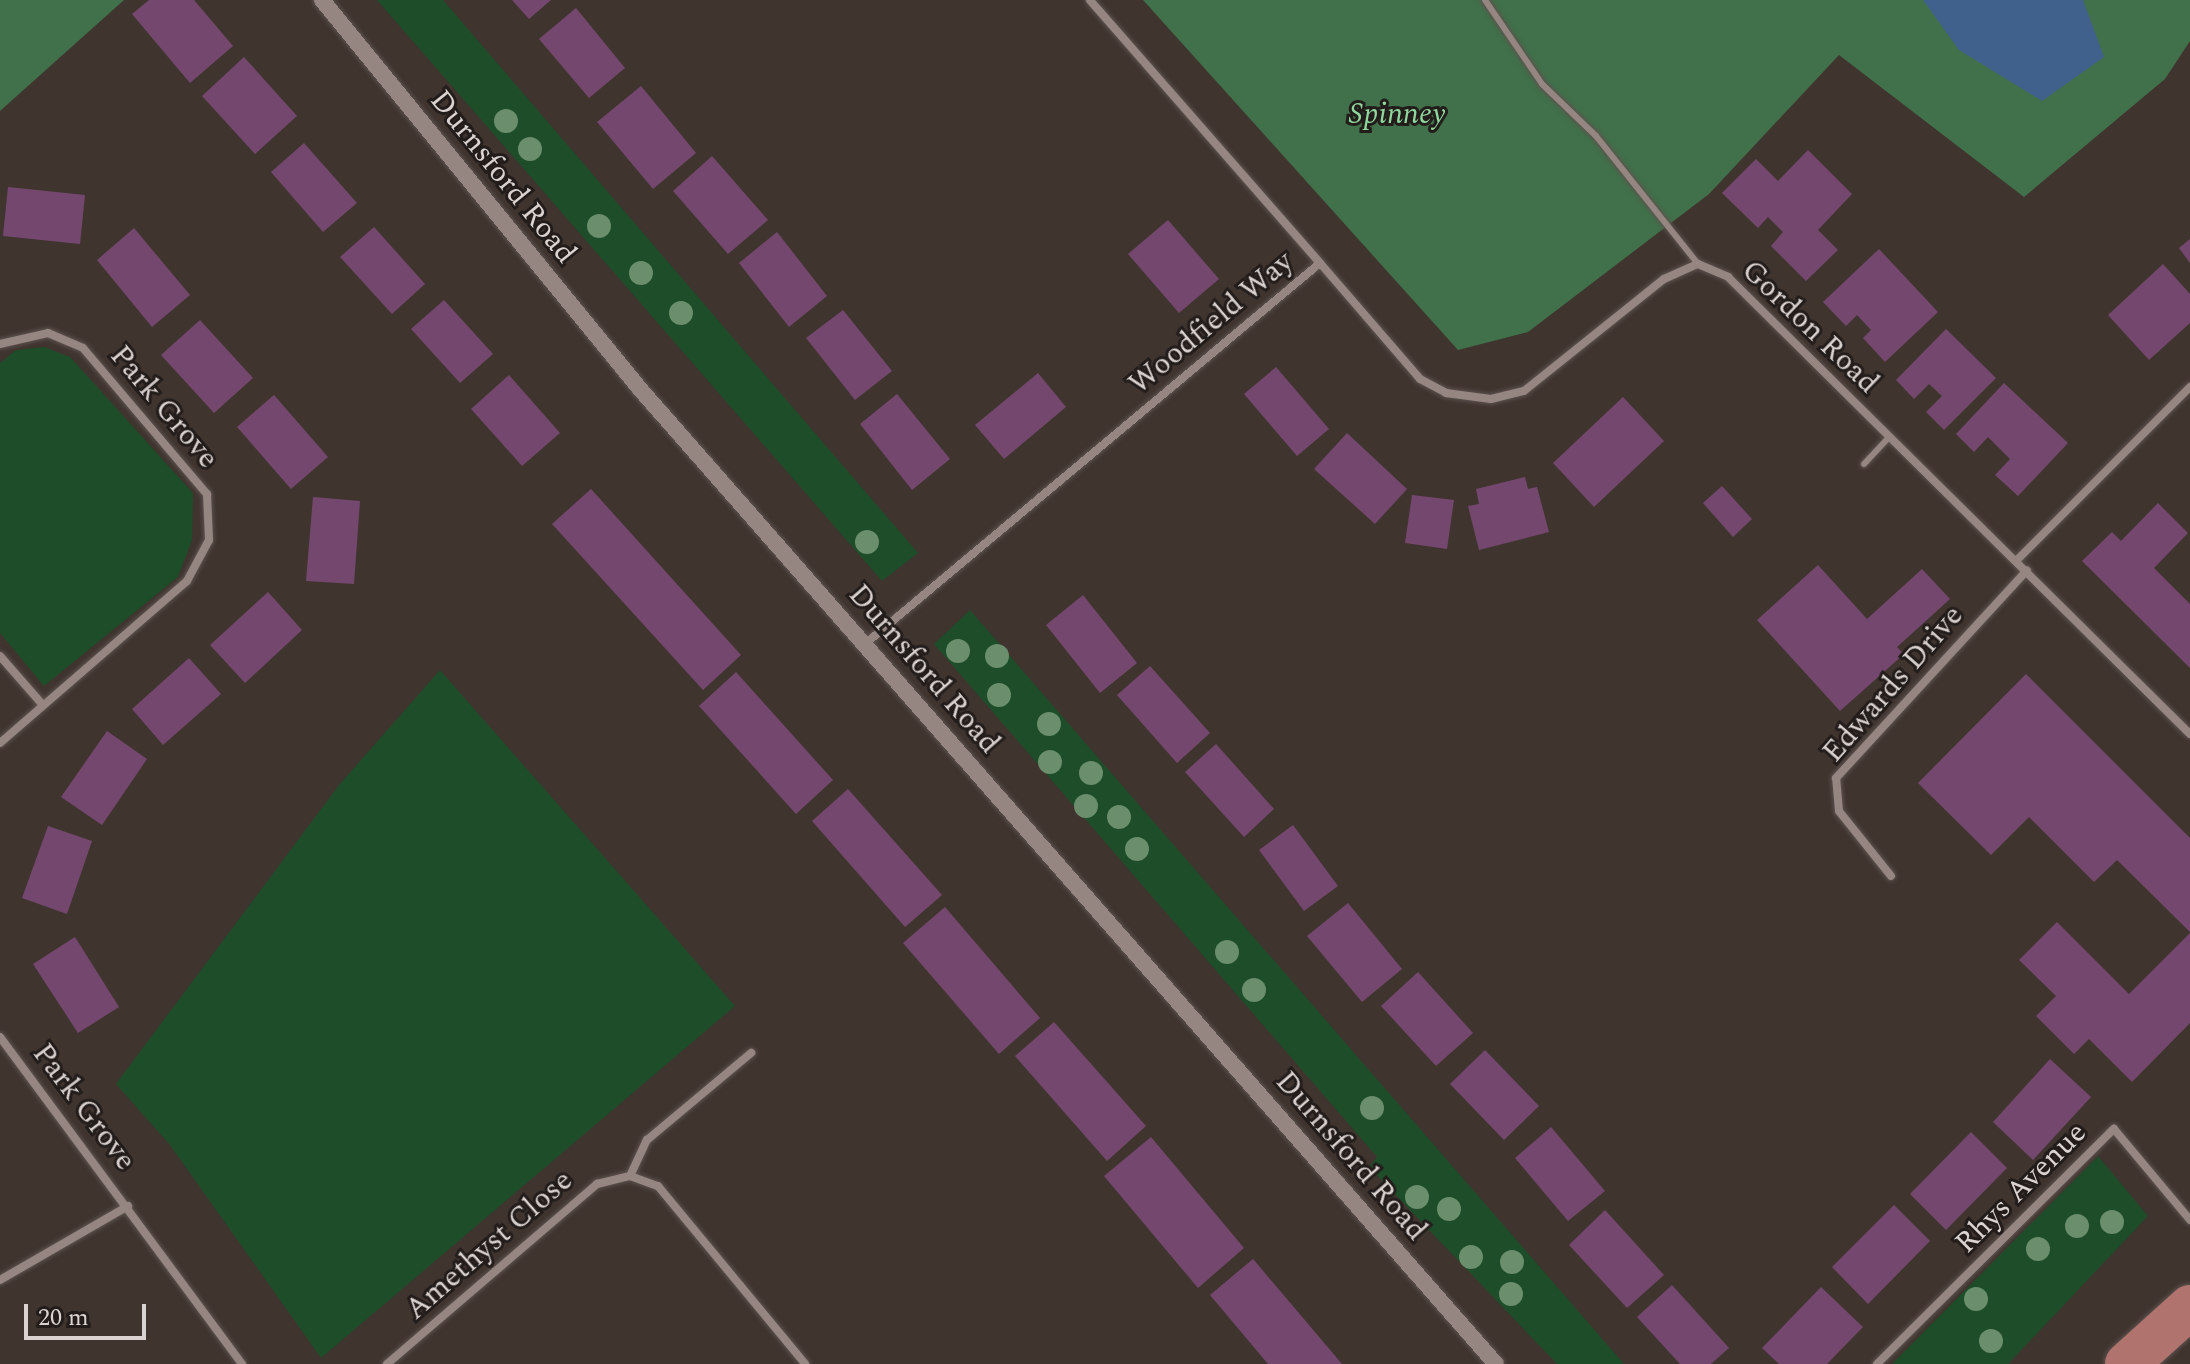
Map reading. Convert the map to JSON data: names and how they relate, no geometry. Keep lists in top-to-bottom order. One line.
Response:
{"streets":{"main road":["Durnsford Road"],"street":["Woodfield Way","Gordon Road","Park Grove","Edwards Drive","Rhys Avenue","Amethyst Close"]},"crossings":[["Durnsford Road","Woodfield Way"],["Woodfield Way","Gordon Road"],["Gordon Road","Edwards Drive"]],"parks":["Spinney"],"scale_bar":"20 m"}
